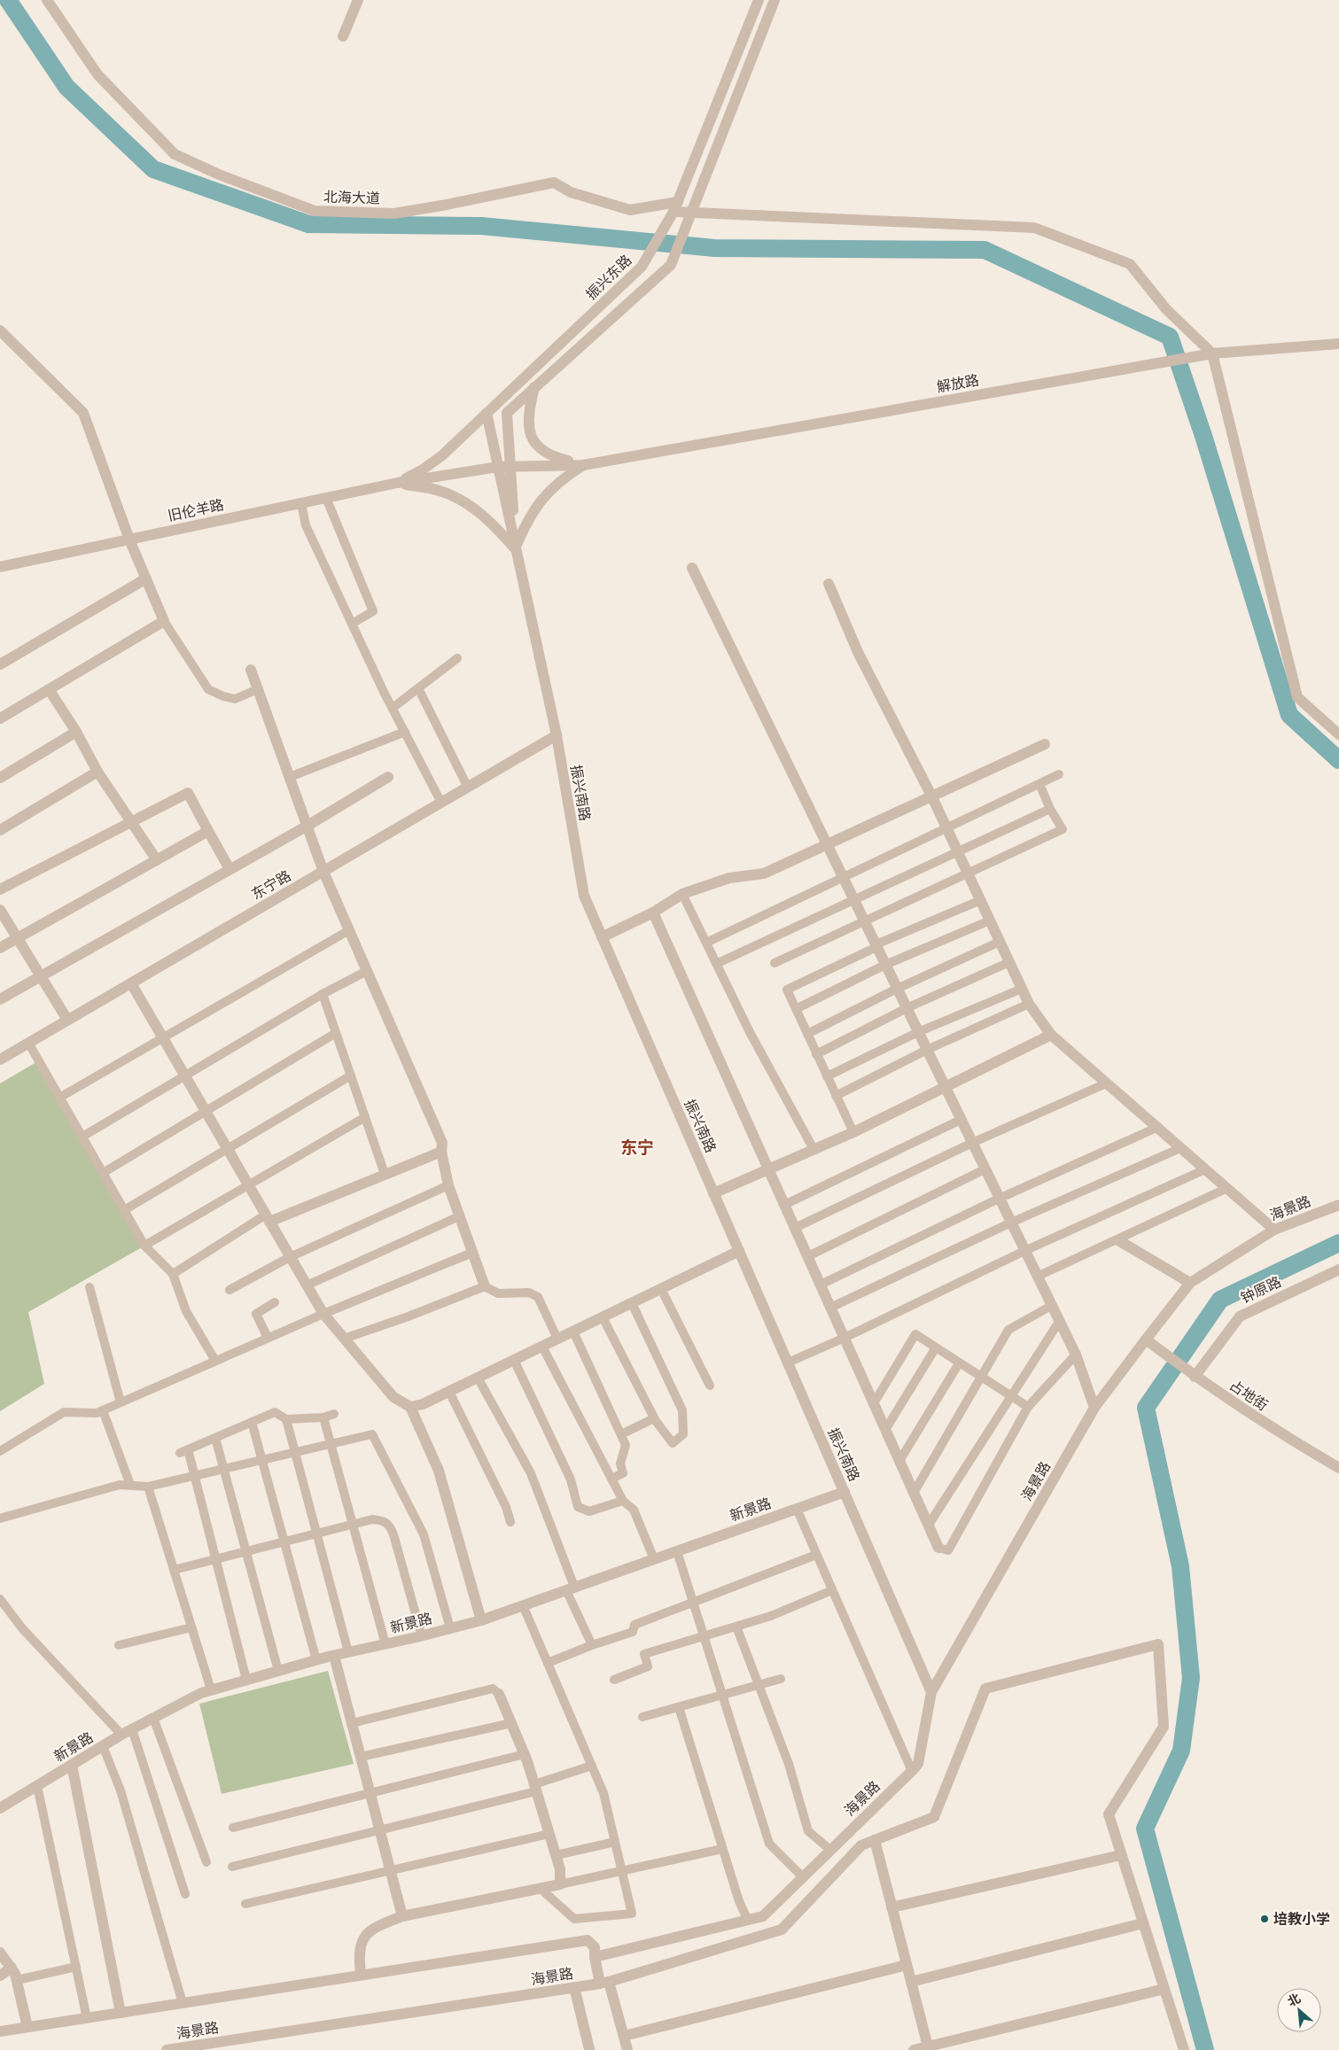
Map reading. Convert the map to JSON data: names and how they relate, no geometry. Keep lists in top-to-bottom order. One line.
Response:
{"streets":{"street":["北海大道","振兴东路","解放路","旧伦羊路","振兴南路","东宁路","海景路","钟原路","占地街","新景路"]},"crossings":[["北海大道","振兴东路"],["北海大道","解放路"],["振兴东路","旧伦羊路"],["振兴南路","东宁路"],["振兴南路","海景路"],["振兴南路","新景路"],["海景路","占地街"],["钟原路","占地街"]],"districts":["东宁"],"places":["培教小学"],"north":"top left"}
